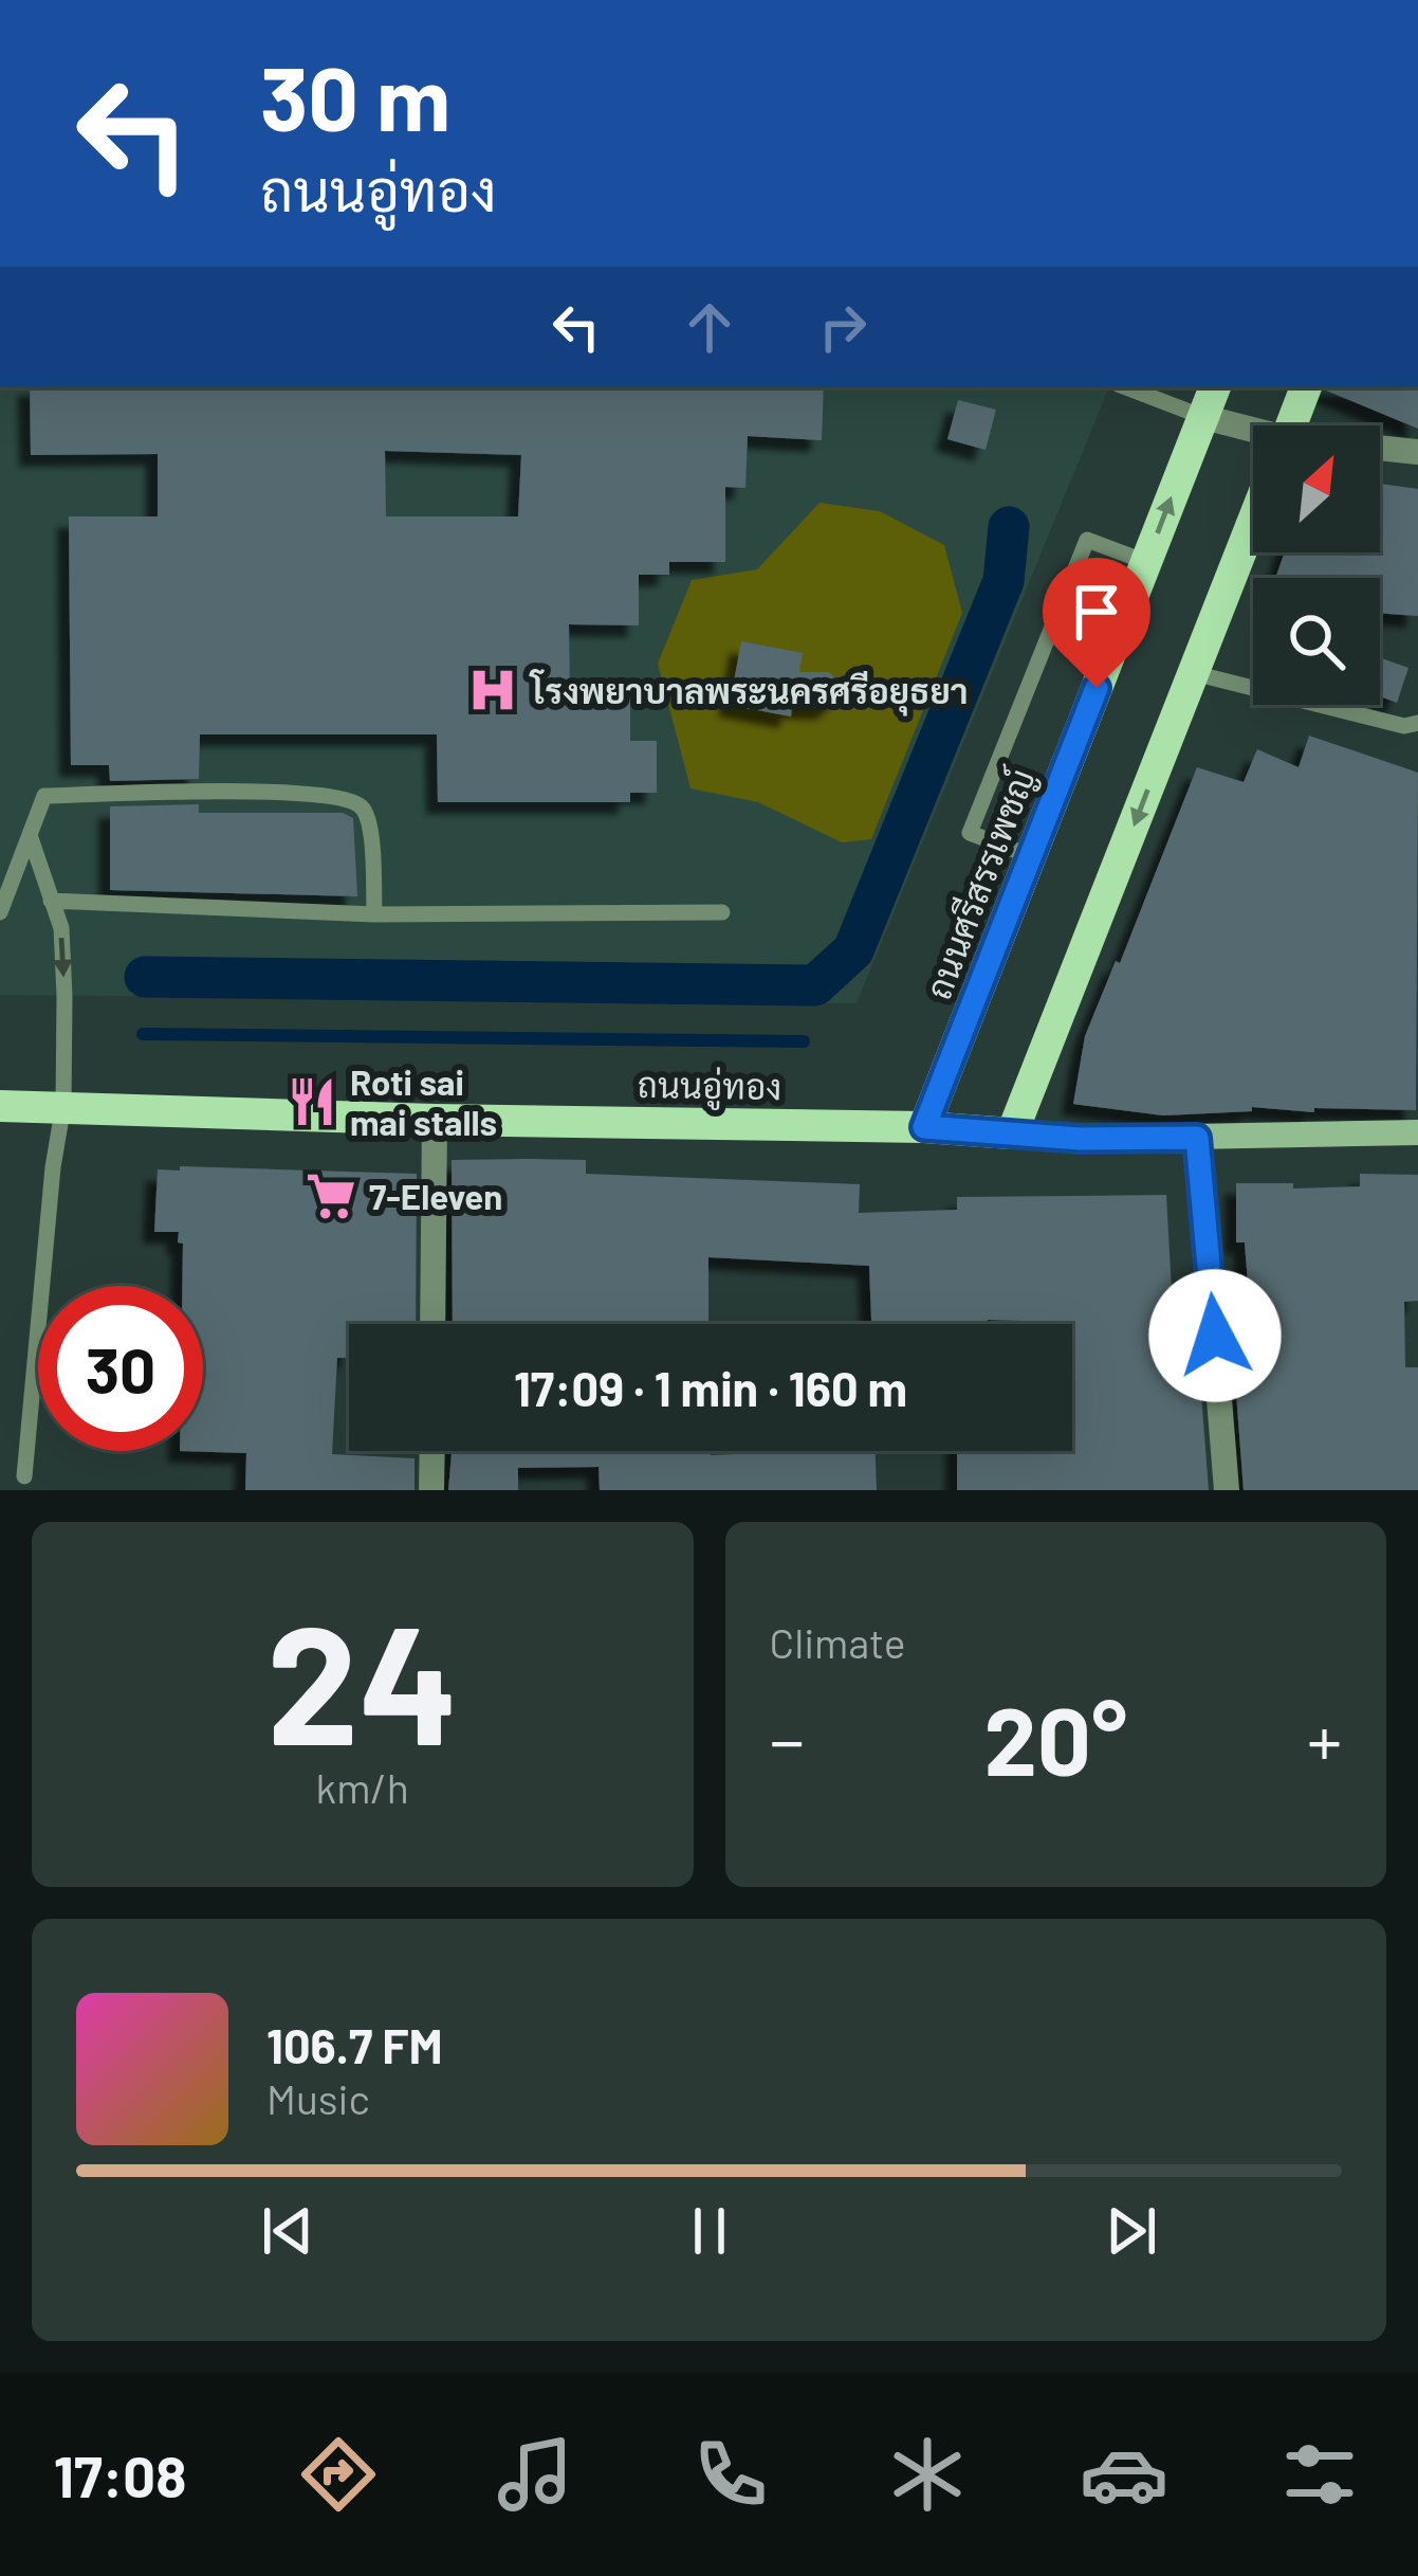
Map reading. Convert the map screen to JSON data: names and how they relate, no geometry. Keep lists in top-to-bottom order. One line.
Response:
{"streets":{"main road":["ถนนศรีสรรเพชญ์","ถนนอู่ทอง"]},"crossings":[["ถนนศรีสรรเพชญ์","ถนนอู่ทอง"]],"places":{"hospital":["โรงพยาบาลพระนครศรีอยุธยา"],"restaurant":["Roti sai mai stalls"],"supermarket":["7-Eleven"]},"north":"top right","page":{"turn":["30 m","ถนนอู่ทอง"],"limit":"30","trip":"17:09 · 1 min · 160 m","tile":[["24","km/h"],"Climate"],"heat":["−","20°","+"],"song":["106.7 FM","Music"],"tabs":"17:08"}}
